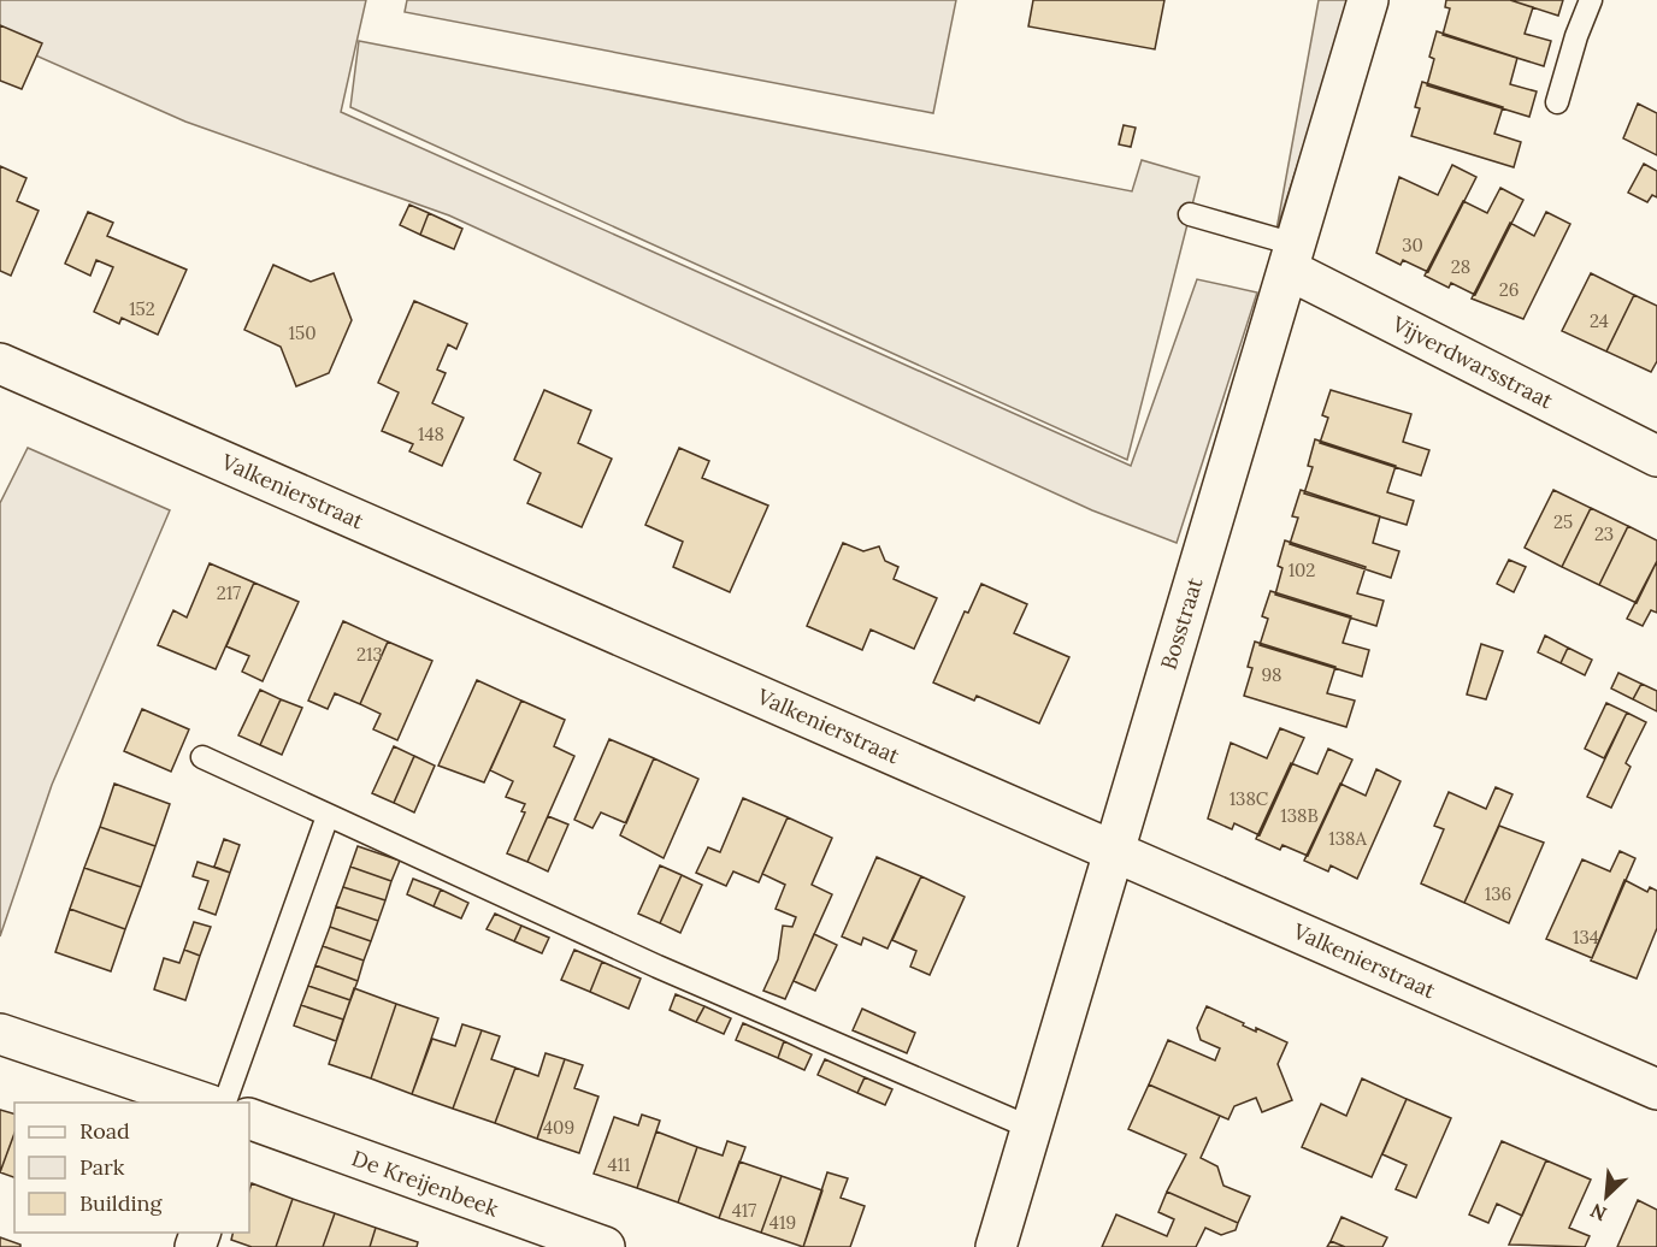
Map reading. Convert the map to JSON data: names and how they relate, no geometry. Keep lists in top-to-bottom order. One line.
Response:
{"streets":{"street":["Vijverdwarsstraat","Valkenierstraat","Bosstraat","De Kreijenbeek"]},"crossings":[["Vijverdwarsstraat","Bosstraat"],["Valkenierstraat","Bosstraat"]],"house_numbers":["30","28","26","152","24","150","148","25","23","102","217","213","98","138C","138B","138A","136","134","409","411","417","419"],"legend":["Road","Park","Building"],"north":"bottom left"}
